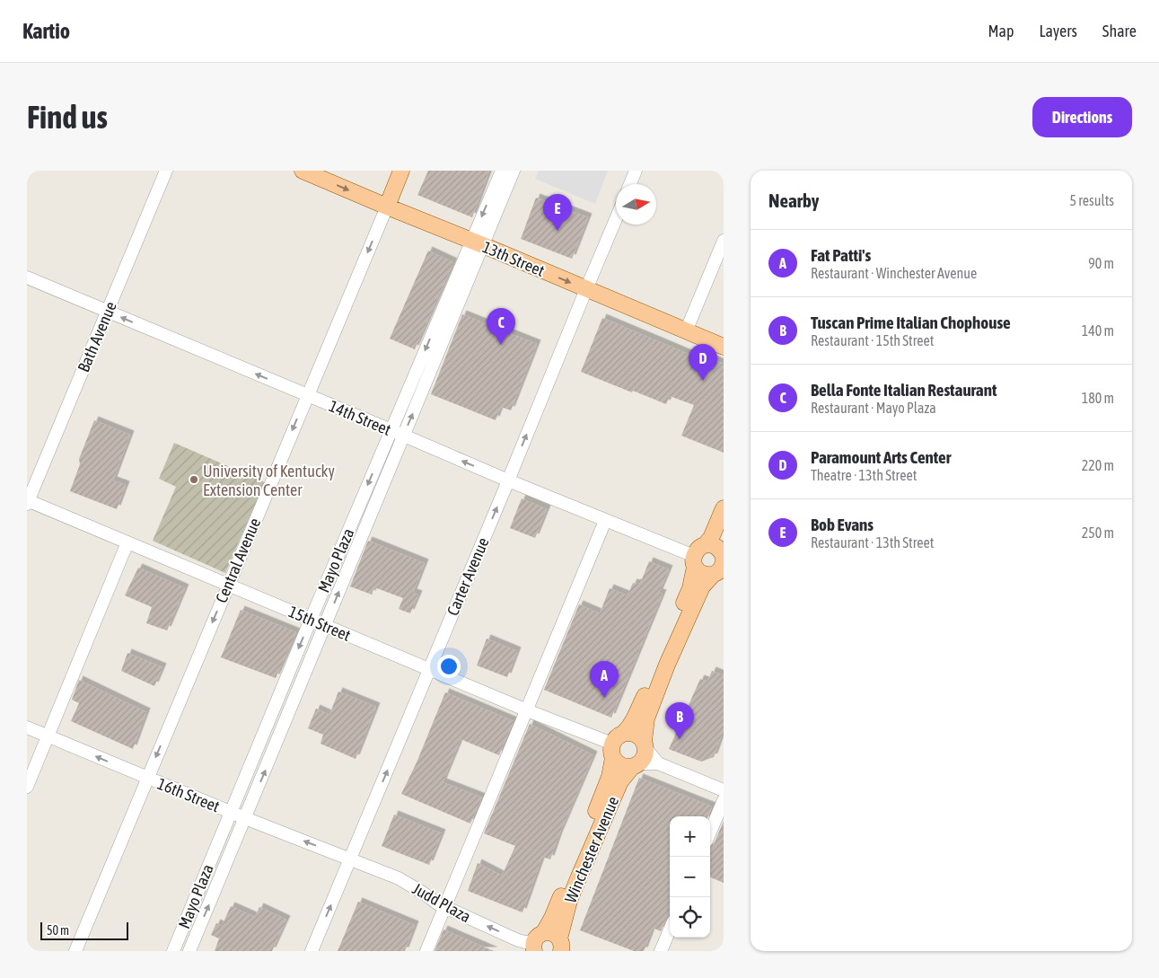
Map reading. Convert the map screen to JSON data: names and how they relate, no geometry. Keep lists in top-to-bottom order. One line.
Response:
{"streets":{"main road":["13th Street","Central Avenue","Winchester Avenue"],"street":["Bath Avenue","14th Street","Mayo Plaza","Carter Avenue","15th Street","16th Street","Judd Plaza"]},"crossings":[["13th Street","Central Avenue"],["13th Street","Mayo Plaza"],["13th Street","Carter Avenue"],["Bath Avenue","14th Street"],["Bath Avenue","15th Street"],["14th Street","Central Avenue"],["14th Street","Mayo Plaza"],["14th Street","Carter Avenue"],["14th Street","Winchester Avenue"],["Central Avenue","15th Street"],["Central Avenue","16th Street"],["Mayo Plaza","15th Street"],["Mayo Plaza","16th Street"],["Carter Avenue","15th Street"],["Carter Avenue","16th Street"],["Carter Avenue","Judd Plaza"],["15th Street","Winchester Avenue"],["16th Street","Judd Plaza"],["Winchester Avenue","Judd Plaza"]],"one_way":["13th Street","14th Street","Central Avenue","16th Street","Judd Plaza"],"places":["University of Kentucky Extension Center"],"scale_bar":"50 m","north":"right","page":{"header":"Kartio","nav":["Map","Layers","Share"],"buttons":"Directions","title":"Find us","heading":["Nearby","5 results"],"pins":["E","C","D","A","B"],"list":[{"mark":"A","name":"Fat Patti's","note":"Restaurant · Winchester Avenue","value":"90 m"},{"mark":"B","name":"Tuscan Prime Italian Chophouse","note":"Restaurant · 15th Street","value":"140 m"},{"mark":"C","name":"Bella Fonte Italian Restaurant","note":"Restaurant · Mayo Plaza","value":"180 m"},{"mark":"D","name":"Paramount Arts Center","note":"Theatre · 13th Street","value":"220 m"},{"mark":"E","name":"Bob Evans","note":"Restaurant · 13th Street","value":"250 m"}],"map_buttons":["+","−"],"scale":"50 m"}}
